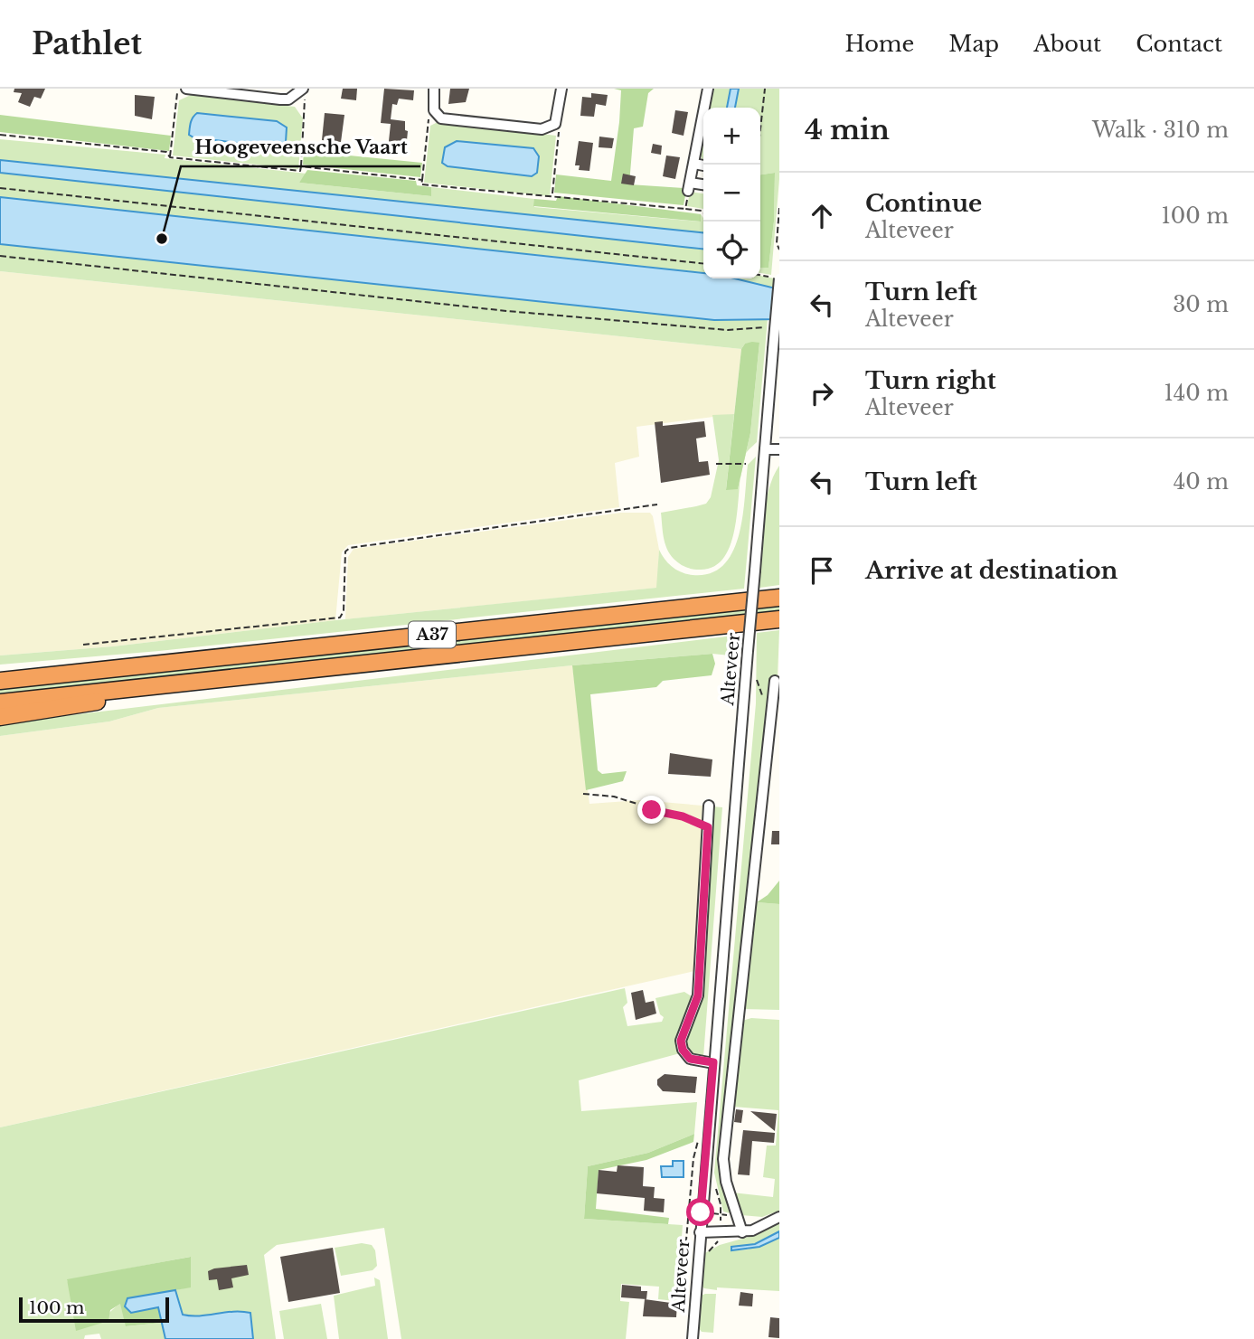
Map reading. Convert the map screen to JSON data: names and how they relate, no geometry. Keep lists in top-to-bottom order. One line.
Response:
{"streets":{"highway":["A37"],"street":["Alteveer"]},"places":["Hoogeveensche Vaart"],"scale_bar":"100 m","page":{"header":"Pathlet","nav":["Home","Map","About","Contact"],"heading":["4 min","Walk · 310 m"],"map_buttons":["+","−"],"list":[["Continue","Alteveer","100 m"],["Turn left","Alteveer","30 m"],["Turn right","Alteveer","140 m"],["Turn left","40 m"],"Arrive at destination"],"scale":"100 m"}}
